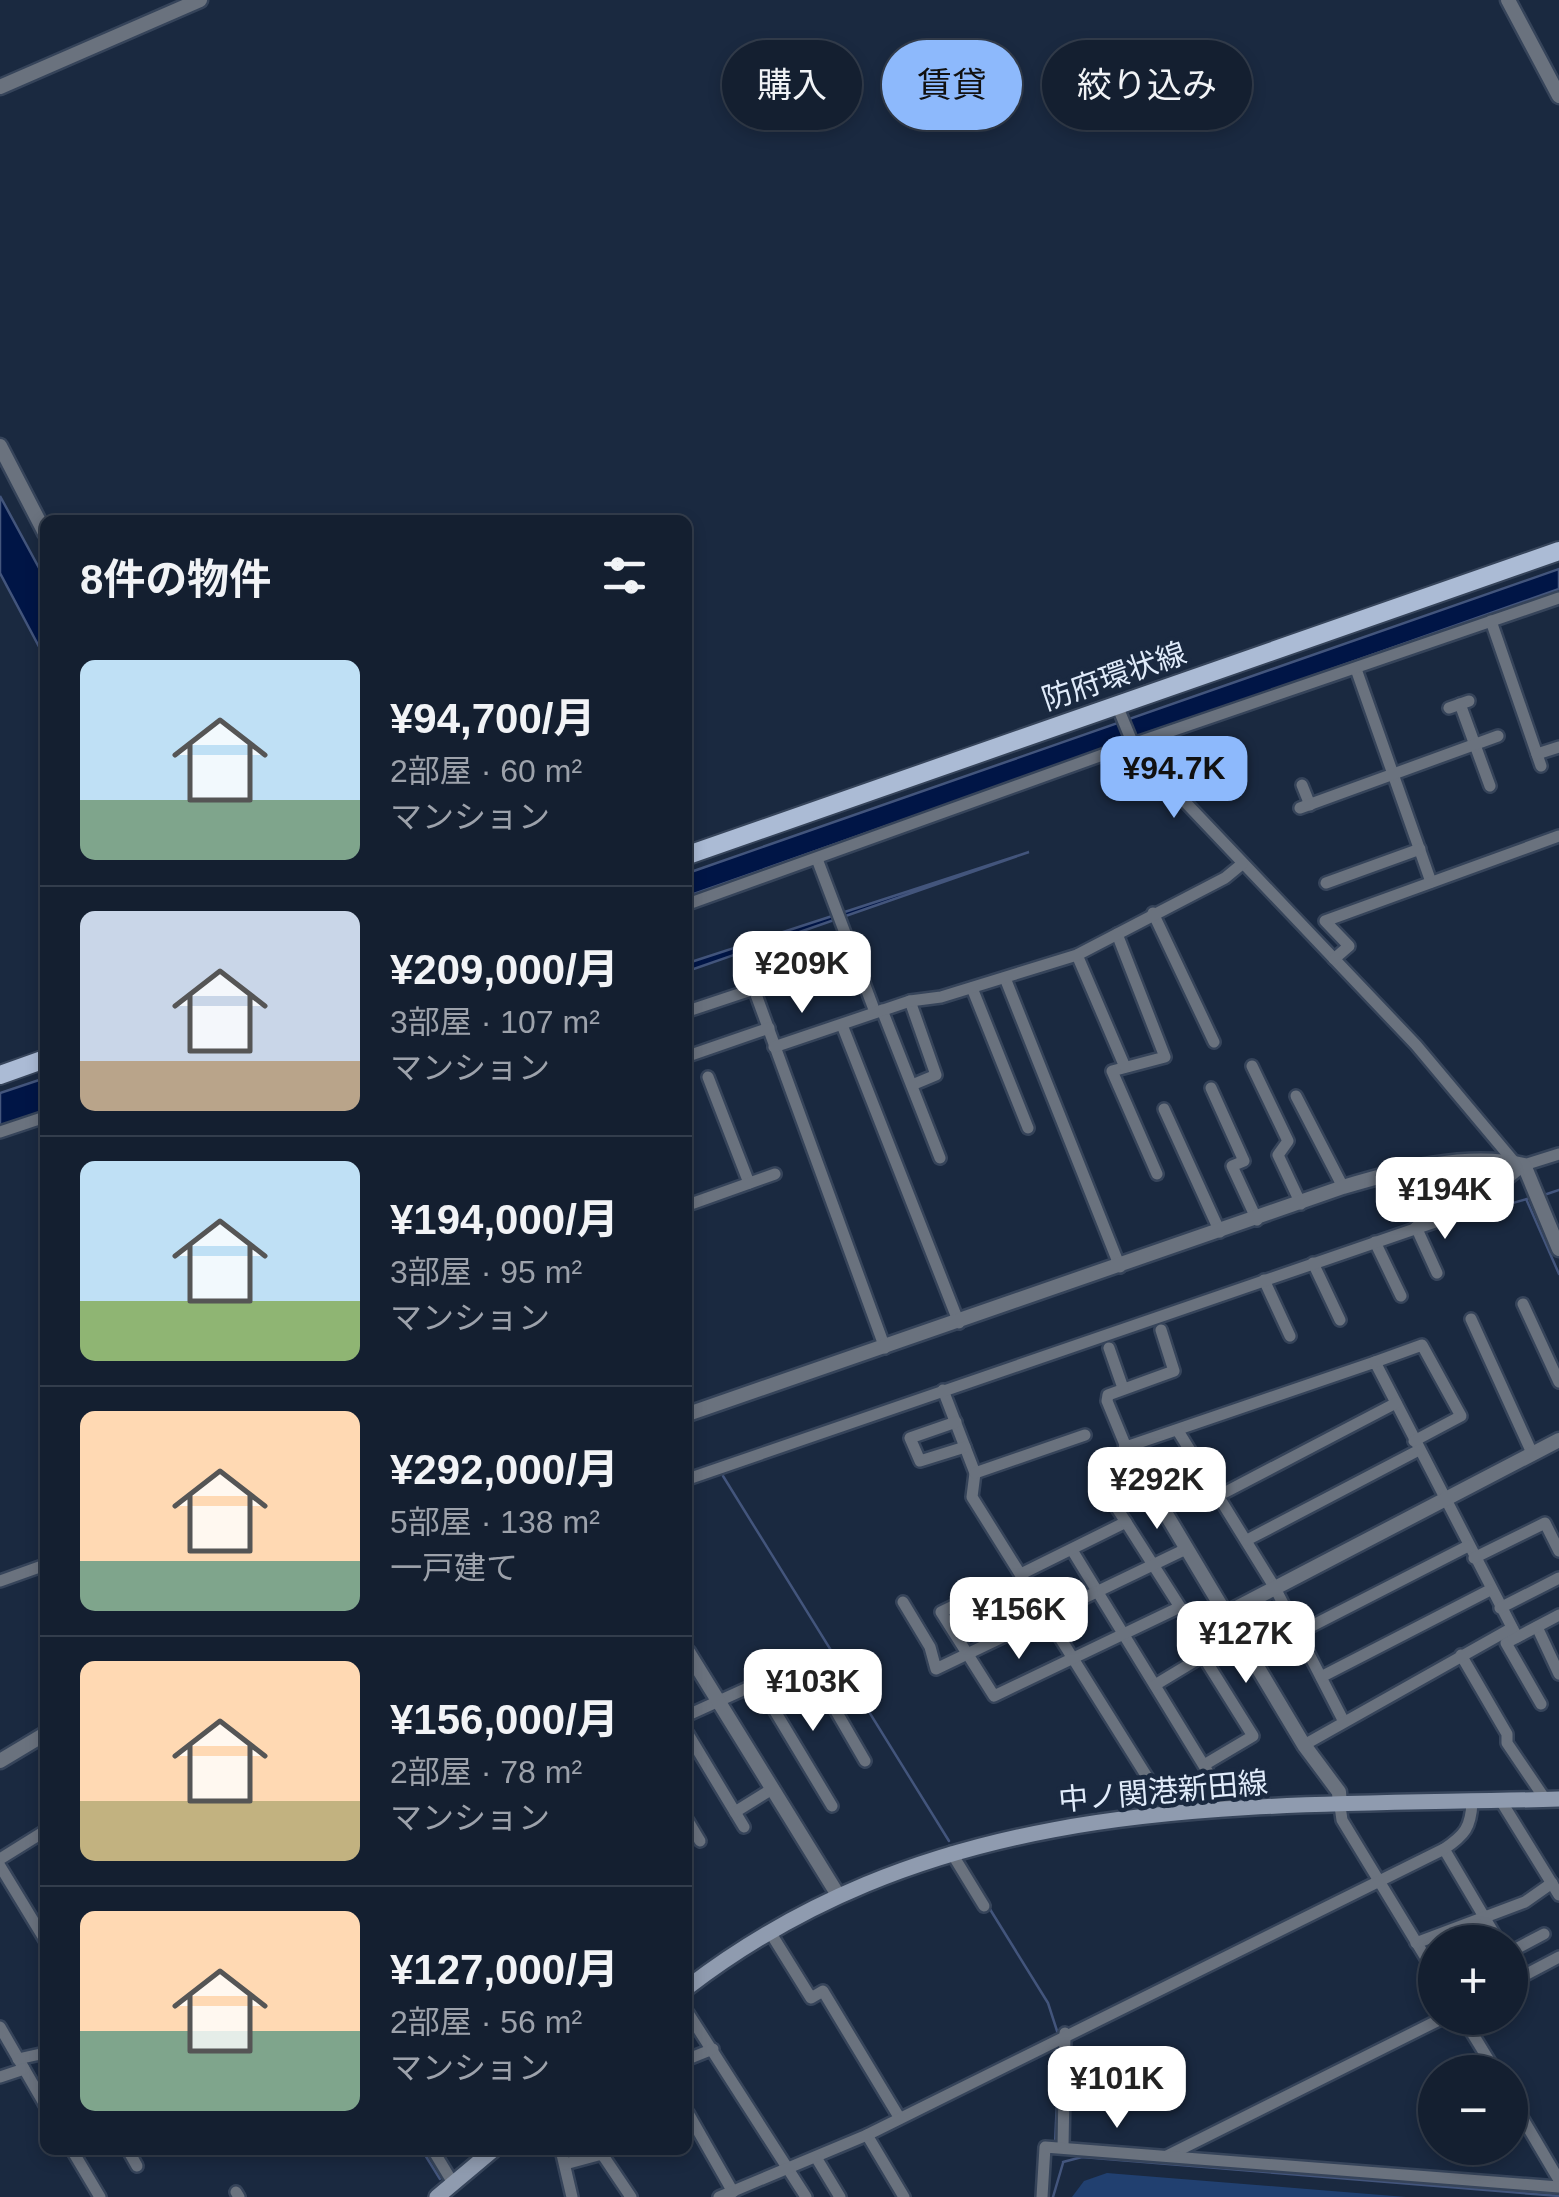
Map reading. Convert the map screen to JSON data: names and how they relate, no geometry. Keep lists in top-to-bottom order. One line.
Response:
{"streets":{"main road":["防府環状線","中ノ関港新田線"]},"page":{"chip":["購入","賃貸","絞り込み"],"heading":"8件の物件","list":[{"name":"¥94,700/月","note":"2部屋 · 60 m² · マンション"},{"name":"¥209,000/月","note":"3部屋 · 107 m² · マンション"},{"name":"¥194,000/月","note":"3部屋 · 95 m² · マンション"},{"name":"¥292,000/月","note":"5部屋 · 138 m² · 一戸建て"},{"name":"¥156,000/月","note":"2部屋 · 78 m² · マンション"},{"name":"¥127,000/月","note":"2部屋 · 56 m² · マンション"}],"price":["¥94.7K","¥209K","¥194K","¥292K","¥156K","¥127K","¥103K","¥101K"],"map_buttons":["+","−"]}}
